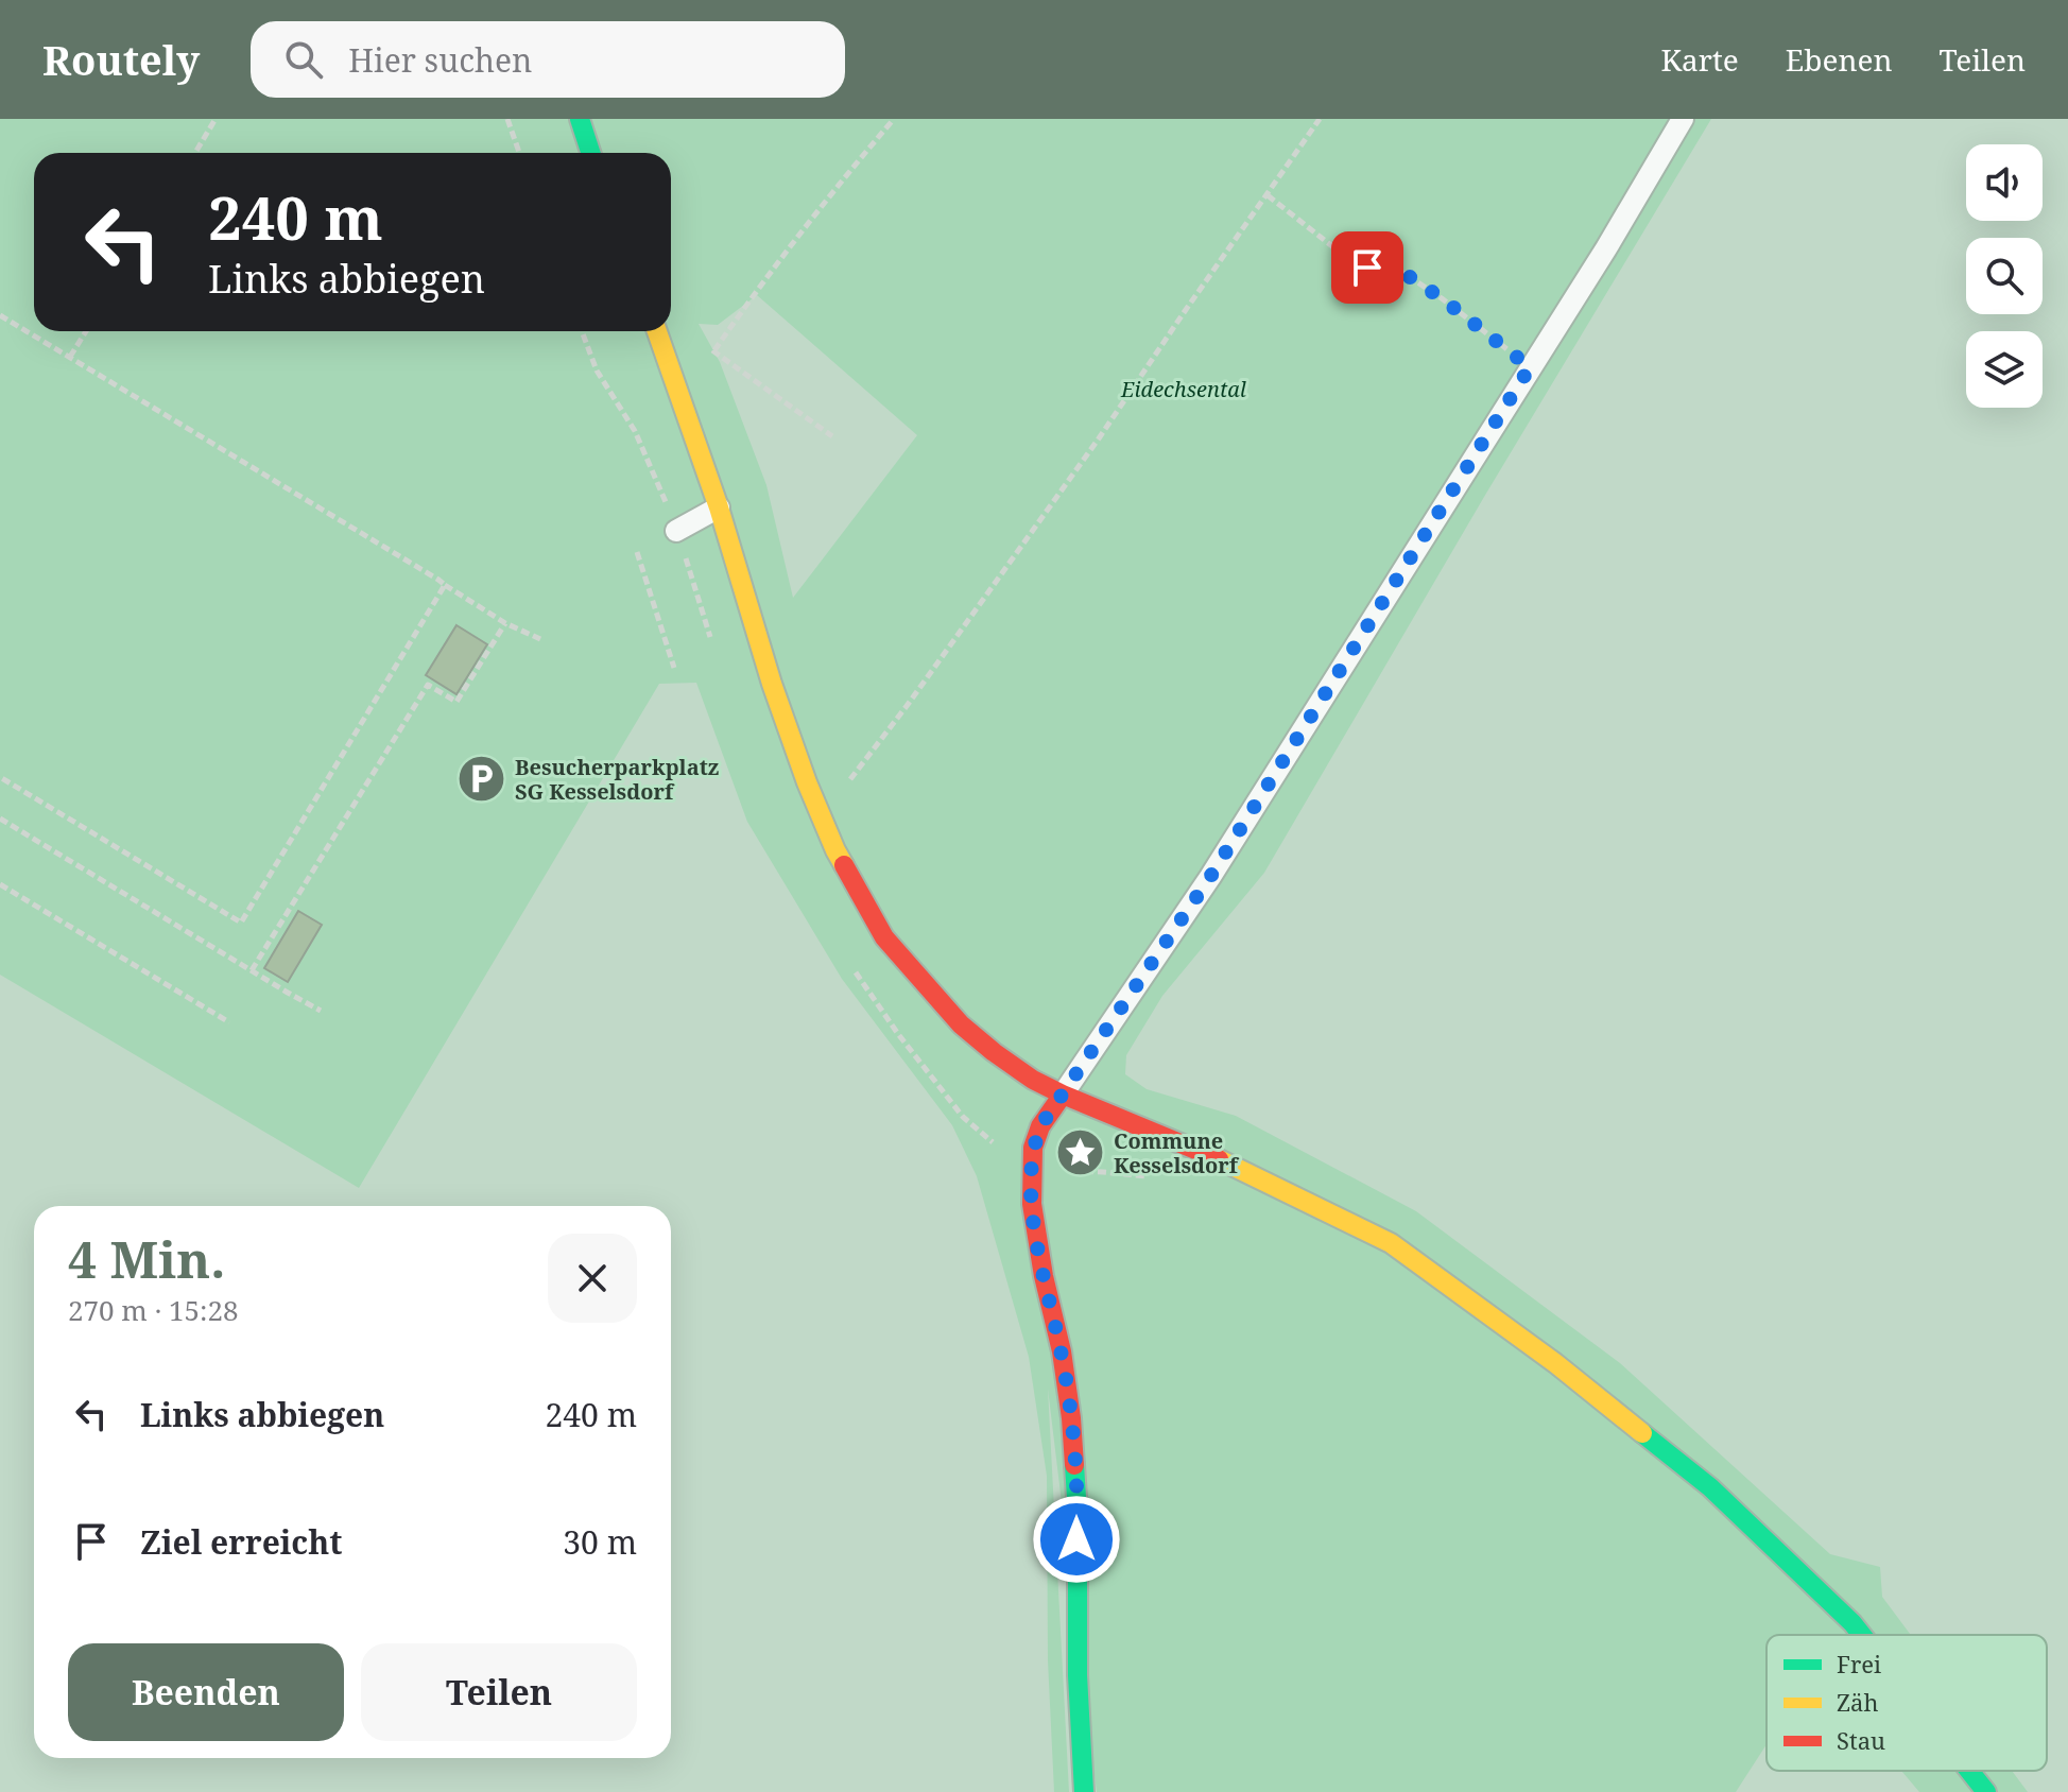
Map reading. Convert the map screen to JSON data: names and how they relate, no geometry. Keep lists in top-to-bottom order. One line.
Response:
{"parks":["Eidechsental"],"places":{"parking":["Besucherparkplatz SG Kesselsdorf"],"place":["Commune Kesselsdorf"]},"legend":["Frei","Zäh","Stau"],"page":{"header":"Routely","search":"Hier suchen","nav":["Karte","Ebenen","Teilen"],"turn":["240 m","Links abbiegen"],"heading":["4 Min.","270 m · 15:28"],"list":[{"name":"Links abbiegen","value":"240 m"},{"name":"Ziel erreicht","value":"30 m"}],"buttons":["Beenden","Teilen"]}}
